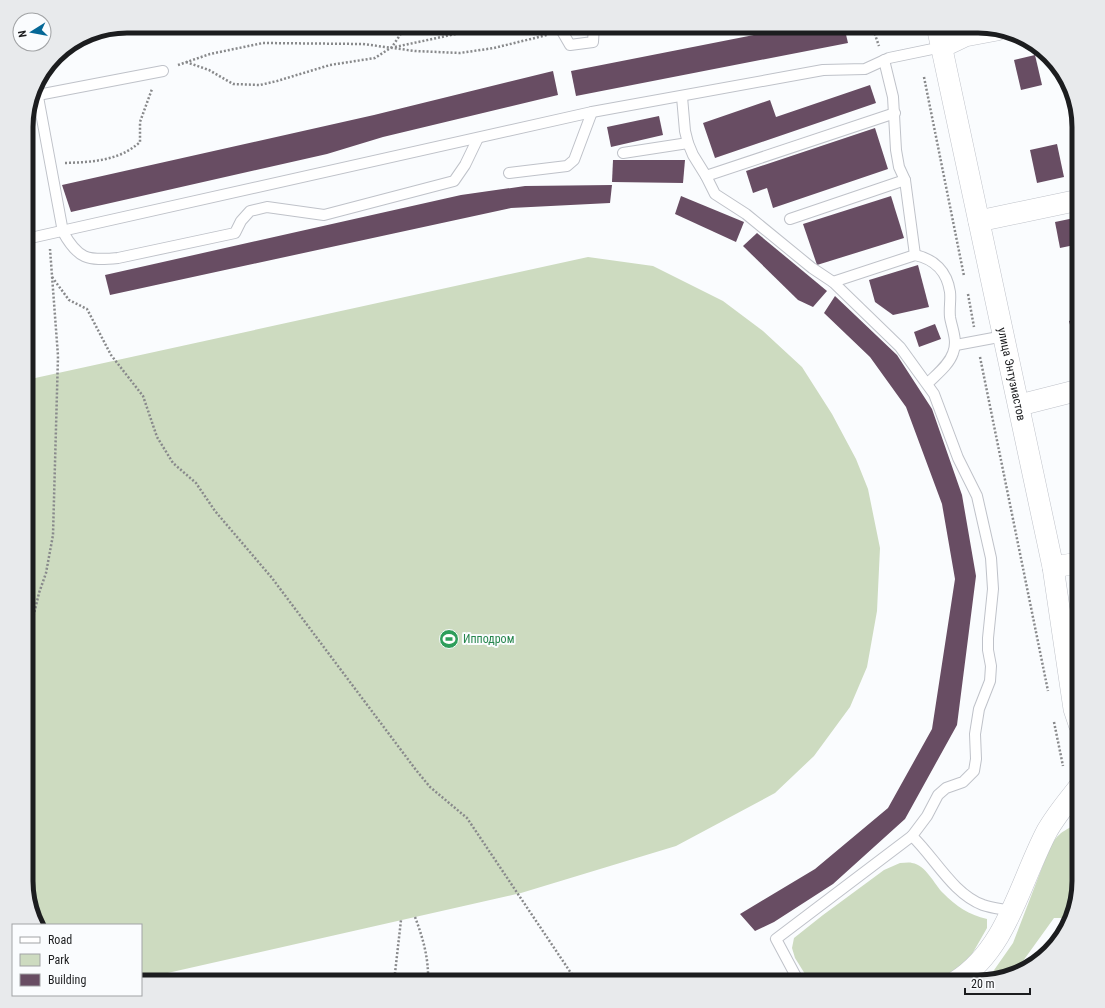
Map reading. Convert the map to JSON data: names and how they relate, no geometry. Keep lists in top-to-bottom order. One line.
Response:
{"streets":{"street":["улица Энтузиастов"]},"places":{"sports":["Ипподром"]},"legend":["Road","Park","Building"],"scale_bar":"20 m","north":"left"}
